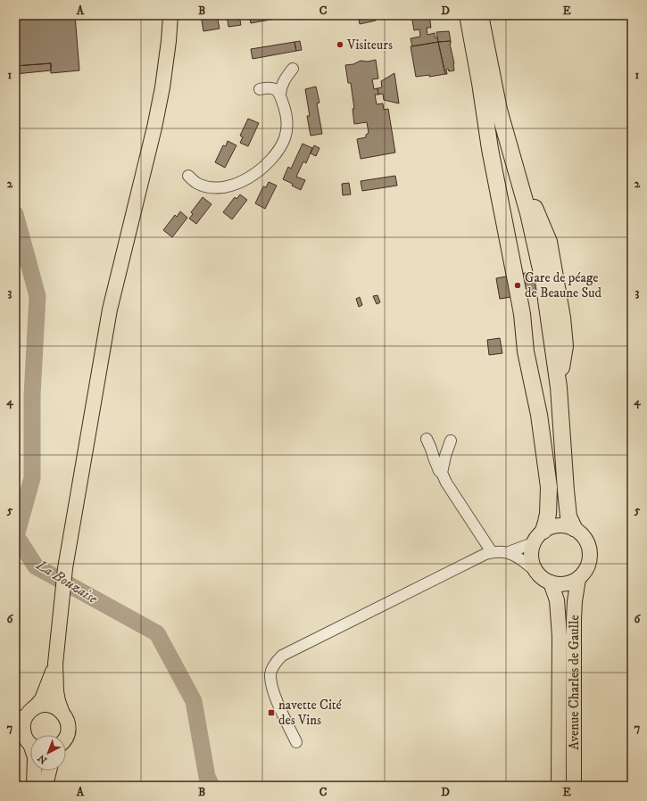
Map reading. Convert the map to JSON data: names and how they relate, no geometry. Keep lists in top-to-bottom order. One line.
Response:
{"streets":{"main road":["Avenue Charles de Gaulle"]},"water":["La Bouzaise"],"places":{"other":["Visiteurs","Gare de péage de Beaune Sud"],"transit":["navette Cité des Vins"]},"north":"bottom left","grid":{"columns":["A","B","C","D","E"],"rows":["1","2","3","4","5","6","7"]}}
